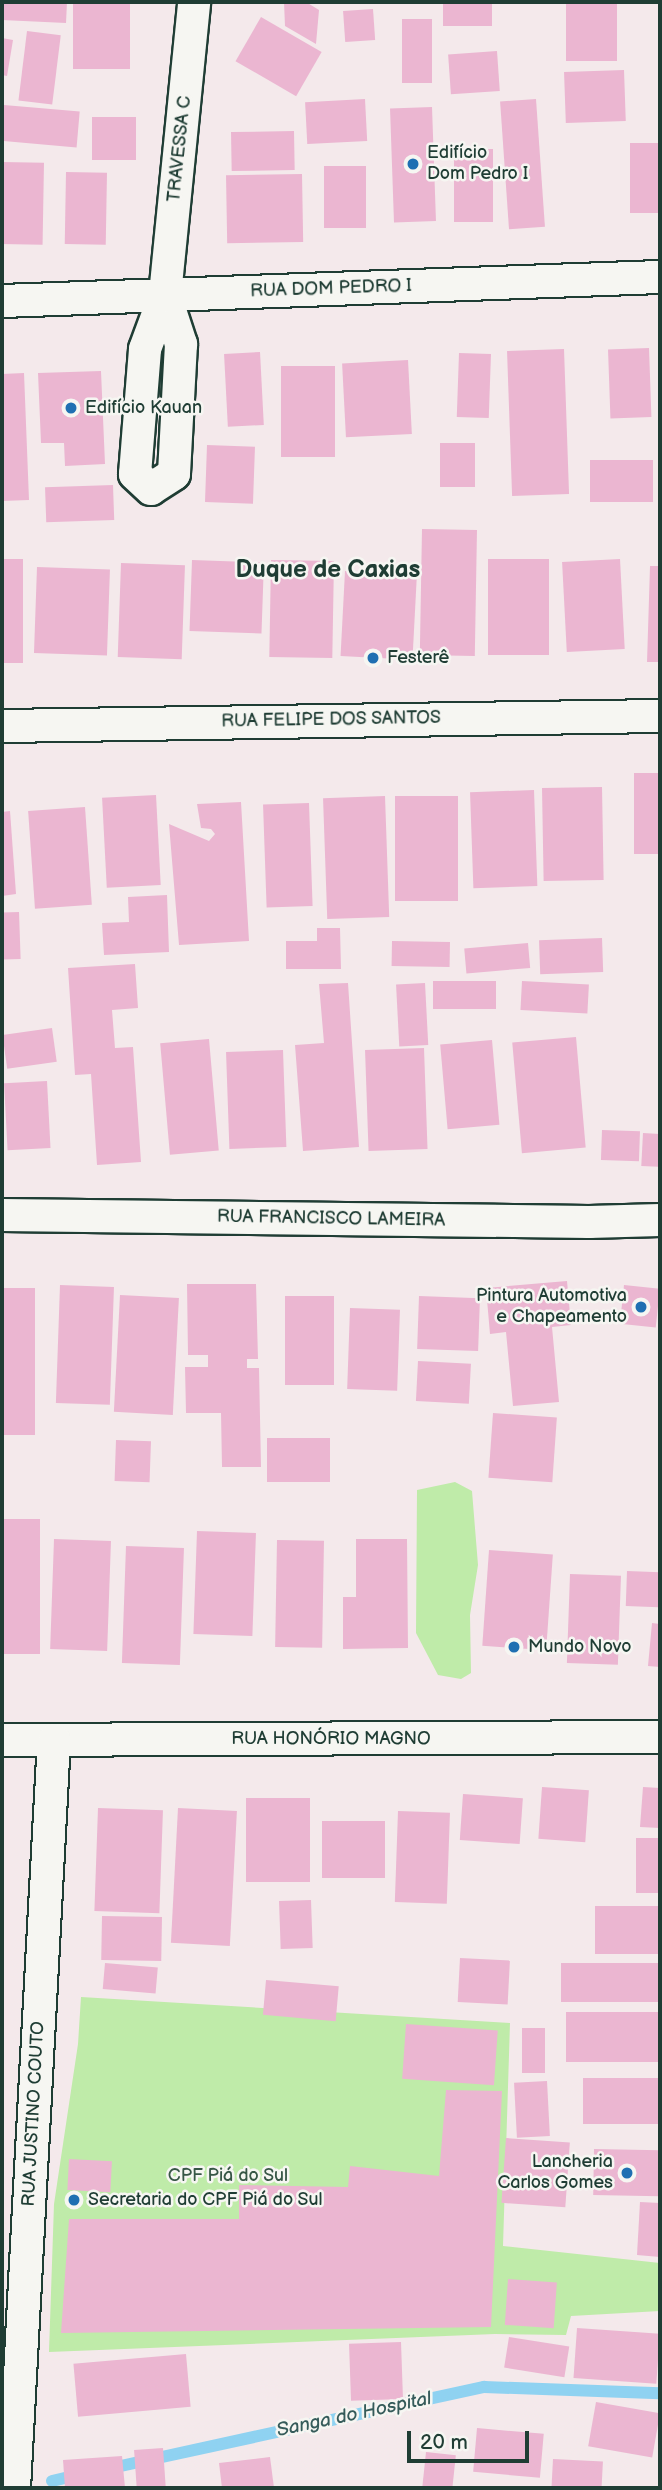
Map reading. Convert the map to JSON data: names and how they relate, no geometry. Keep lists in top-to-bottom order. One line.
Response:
{"streets":{"street":["TRAVESSA C","RUA DOM PEDRO I","RUA FELIPE DOS SANTOS","RUA FRANCISCO LAMEIRA","RUA HONÓRIO MAGNO","RUA JUSTINO COUTO"]},"crossings":[["TRAVESSA C","RUA DOM PEDRO I"],["RUA HONÓRIO MAGNO","RUA JUSTINO COUTO"]],"districts":["Duque de Caxias"],"water":["Sanga do Hospital"],"parks":["CPF Piá do Sul"],"places":["Edifício Dom Pedro I","Edifício Kauan","Festerê","Pintura Automotiva e Chapeamento","Mundo Novo","Lancheria Carlos Gomes","Secretaria do CPF Piá do Sul"],"scale_bar":"20 m"}
